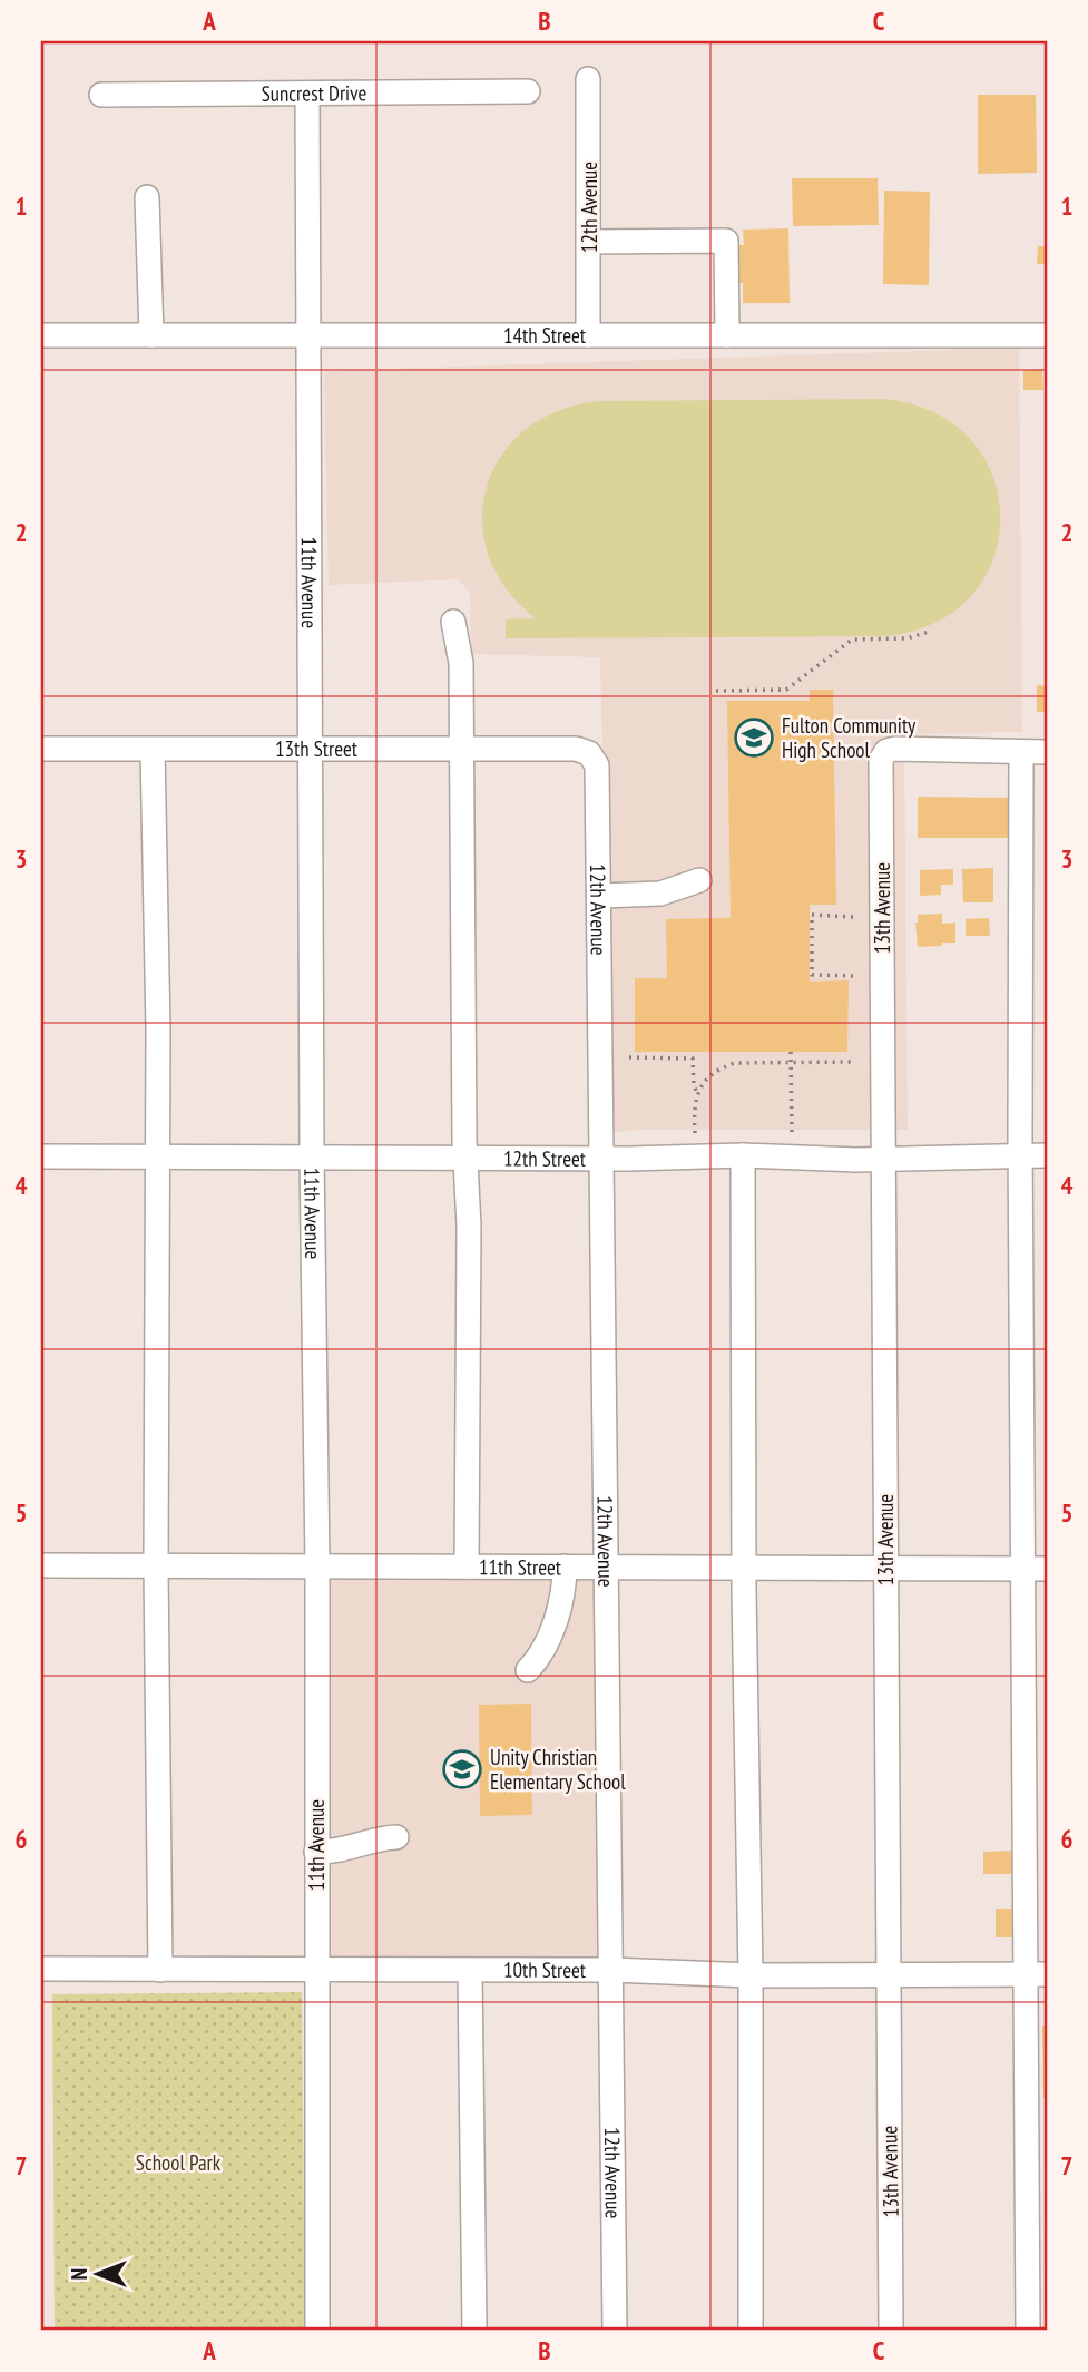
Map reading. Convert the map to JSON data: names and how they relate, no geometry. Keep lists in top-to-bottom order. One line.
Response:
{"streets":{"street":["Suncrest Drive","12th Avenue","14th Street","11th Avenue","13th Street","13th Avenue","12th Street","11th Street","10th Street"]},"crossings":[["Suncrest Drive","11th Avenue"],["12th Avenue","14th Street"],["12th Avenue","13th Street"],["12th Avenue","12th Street"],["12th Avenue","11th Street"],["12th Avenue","10th Street"],["14th Street","11th Avenue"],["11th Avenue","13th Street"],["11th Avenue","12th Street"],["11th Avenue","11th Street"],["11th Avenue","10th Street"],["13th Avenue","12th Street"],["13th Avenue","11th Street"],["13th Avenue","10th Street"]],"parks":["School Park"],"places":{"school or university":["Fulton Community High School","Unity Christian Elementary School"]},"north":"left","grid":{"columns":["A","B","C"],"rows":["1","2","3","4","5","6","7"]}}
